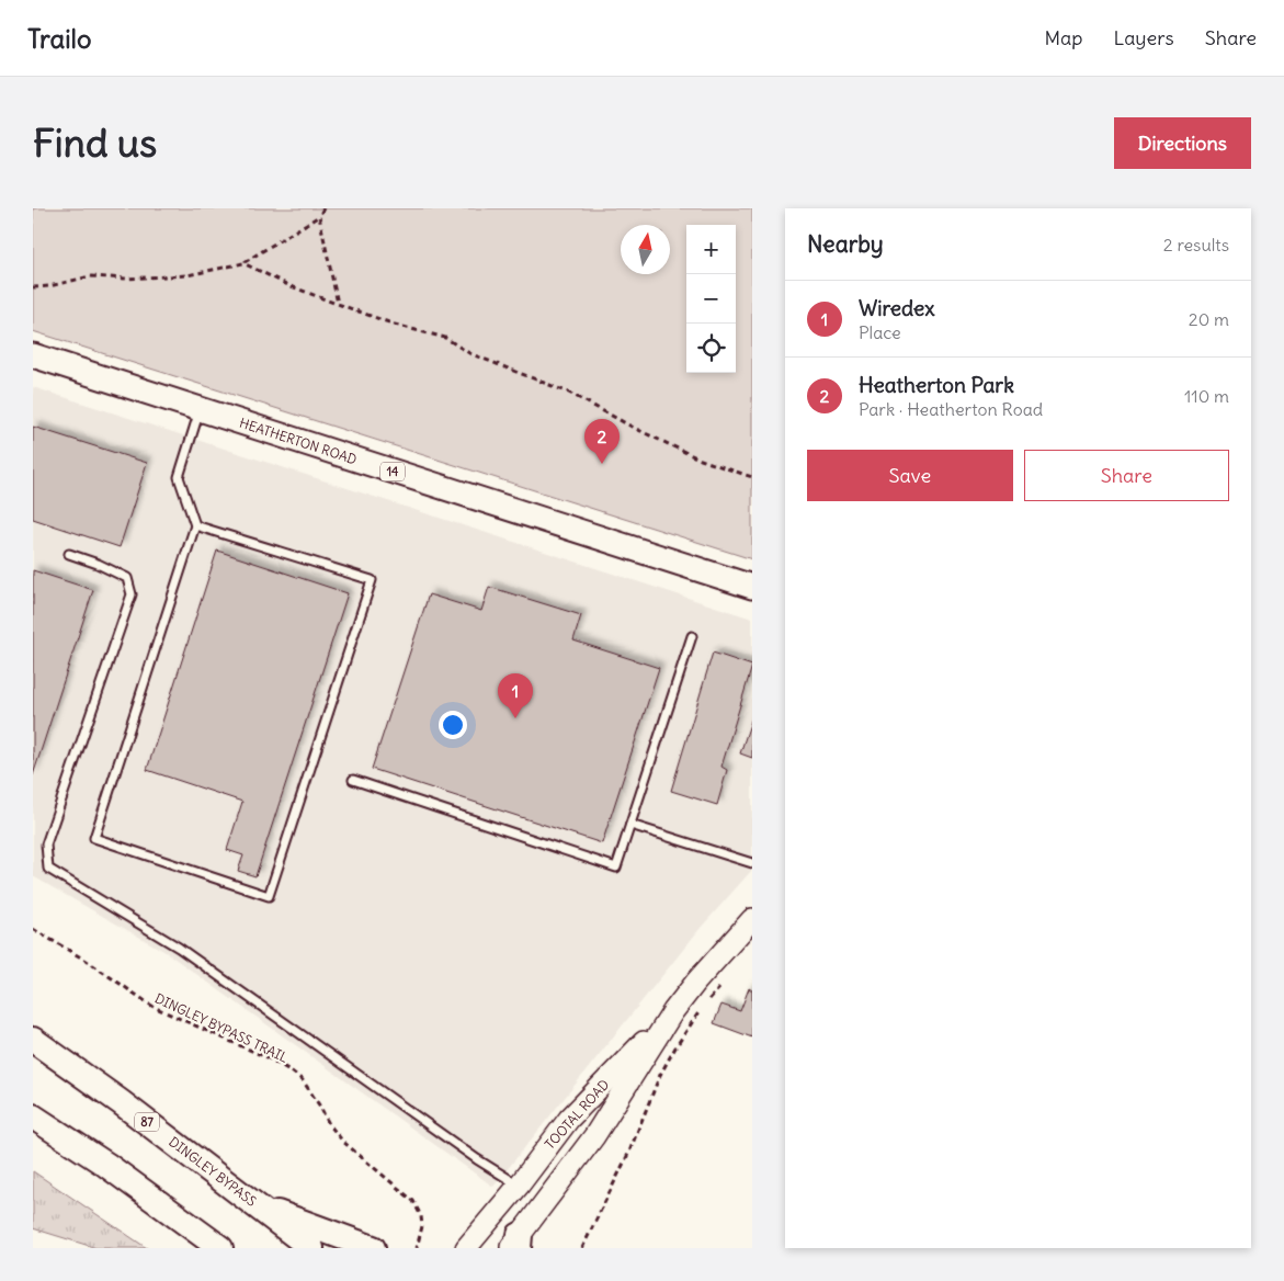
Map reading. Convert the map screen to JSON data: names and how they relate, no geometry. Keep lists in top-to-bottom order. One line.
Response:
{"streets":{"highway":["87","DINGLEY BYPASS"],"main road":["HEATHERTON ROAD","14","TOOTAL ROAD"],"path":["DINGLEY BYPASS TRAIL"]},"north":"top","page":{"header":"Trailo","nav":["Map","Layers","Share"],"buttons":["Directions",["Save","Share"]],"title":"Find us","heading":["Nearby","2 results"],"map_buttons":["+","−"],"list":[{"mark":"1","name":"Wiredex","note":"Place","value":"20 m"},{"mark":"2","name":"Heatherton Park","note":"Park · Heatherton Road","value":"110 m"}],"pins":["2","1"]}}
